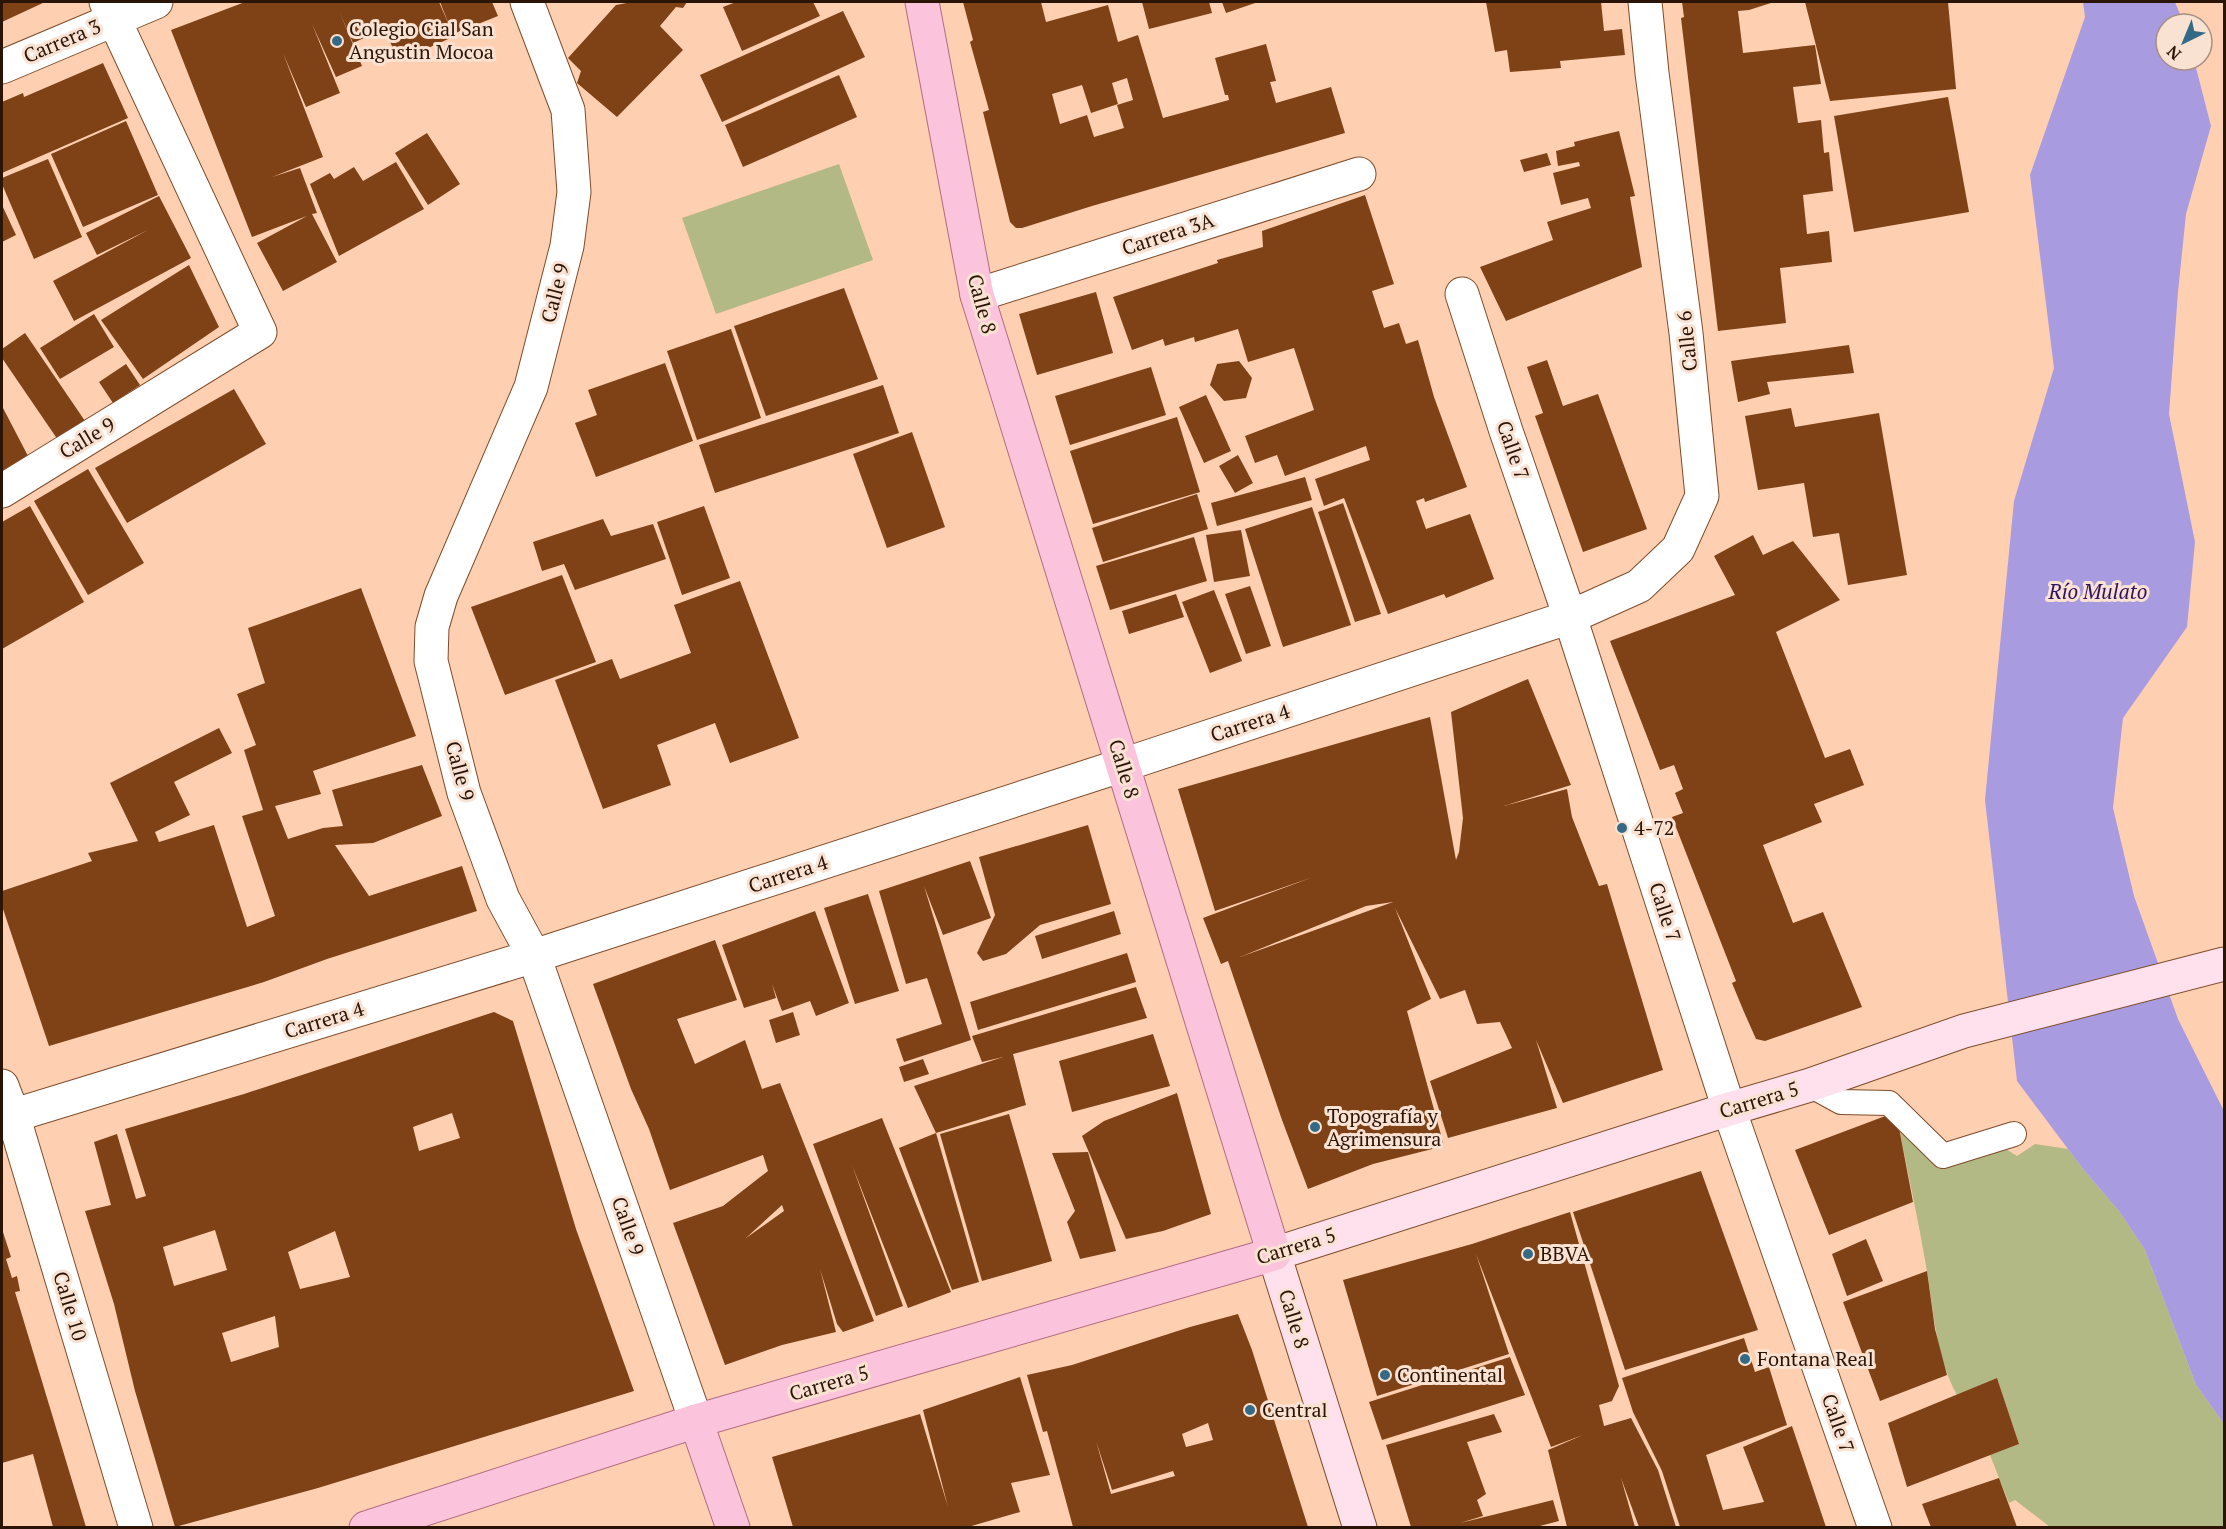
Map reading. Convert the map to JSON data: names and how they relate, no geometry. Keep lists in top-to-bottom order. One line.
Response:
{"streets":{"main road":["Calle 9","Calle 8","Carrera 5"],"street":["Carrera 3","Carrera 3A","Calle 6","Calle 7","Carrera 4","Calle 10"]},"crossings":[["Carrera 3","Calle 9"],["Carrera 3A","Calle 8"],["Calle 9","Carrera 4"],["Calle 9","Carrera 5"],["Calle 8","Carrera 4"],["Calle 8","Carrera 5"],["Calle 6","Calle 7"],["Calle 6","Carrera 4"],["Calle 7","Carrera 4"],["Calle 7","Carrera 5"],["Carrera 4","Calle 10"]],"water":["Río Mulato"],"places":["Colegio Cial San Angustin Mocoa","4-72","Topografía y Agrimensura","BBVA","Fontana Real","Continental","Central"],"north":"bottom left"}
